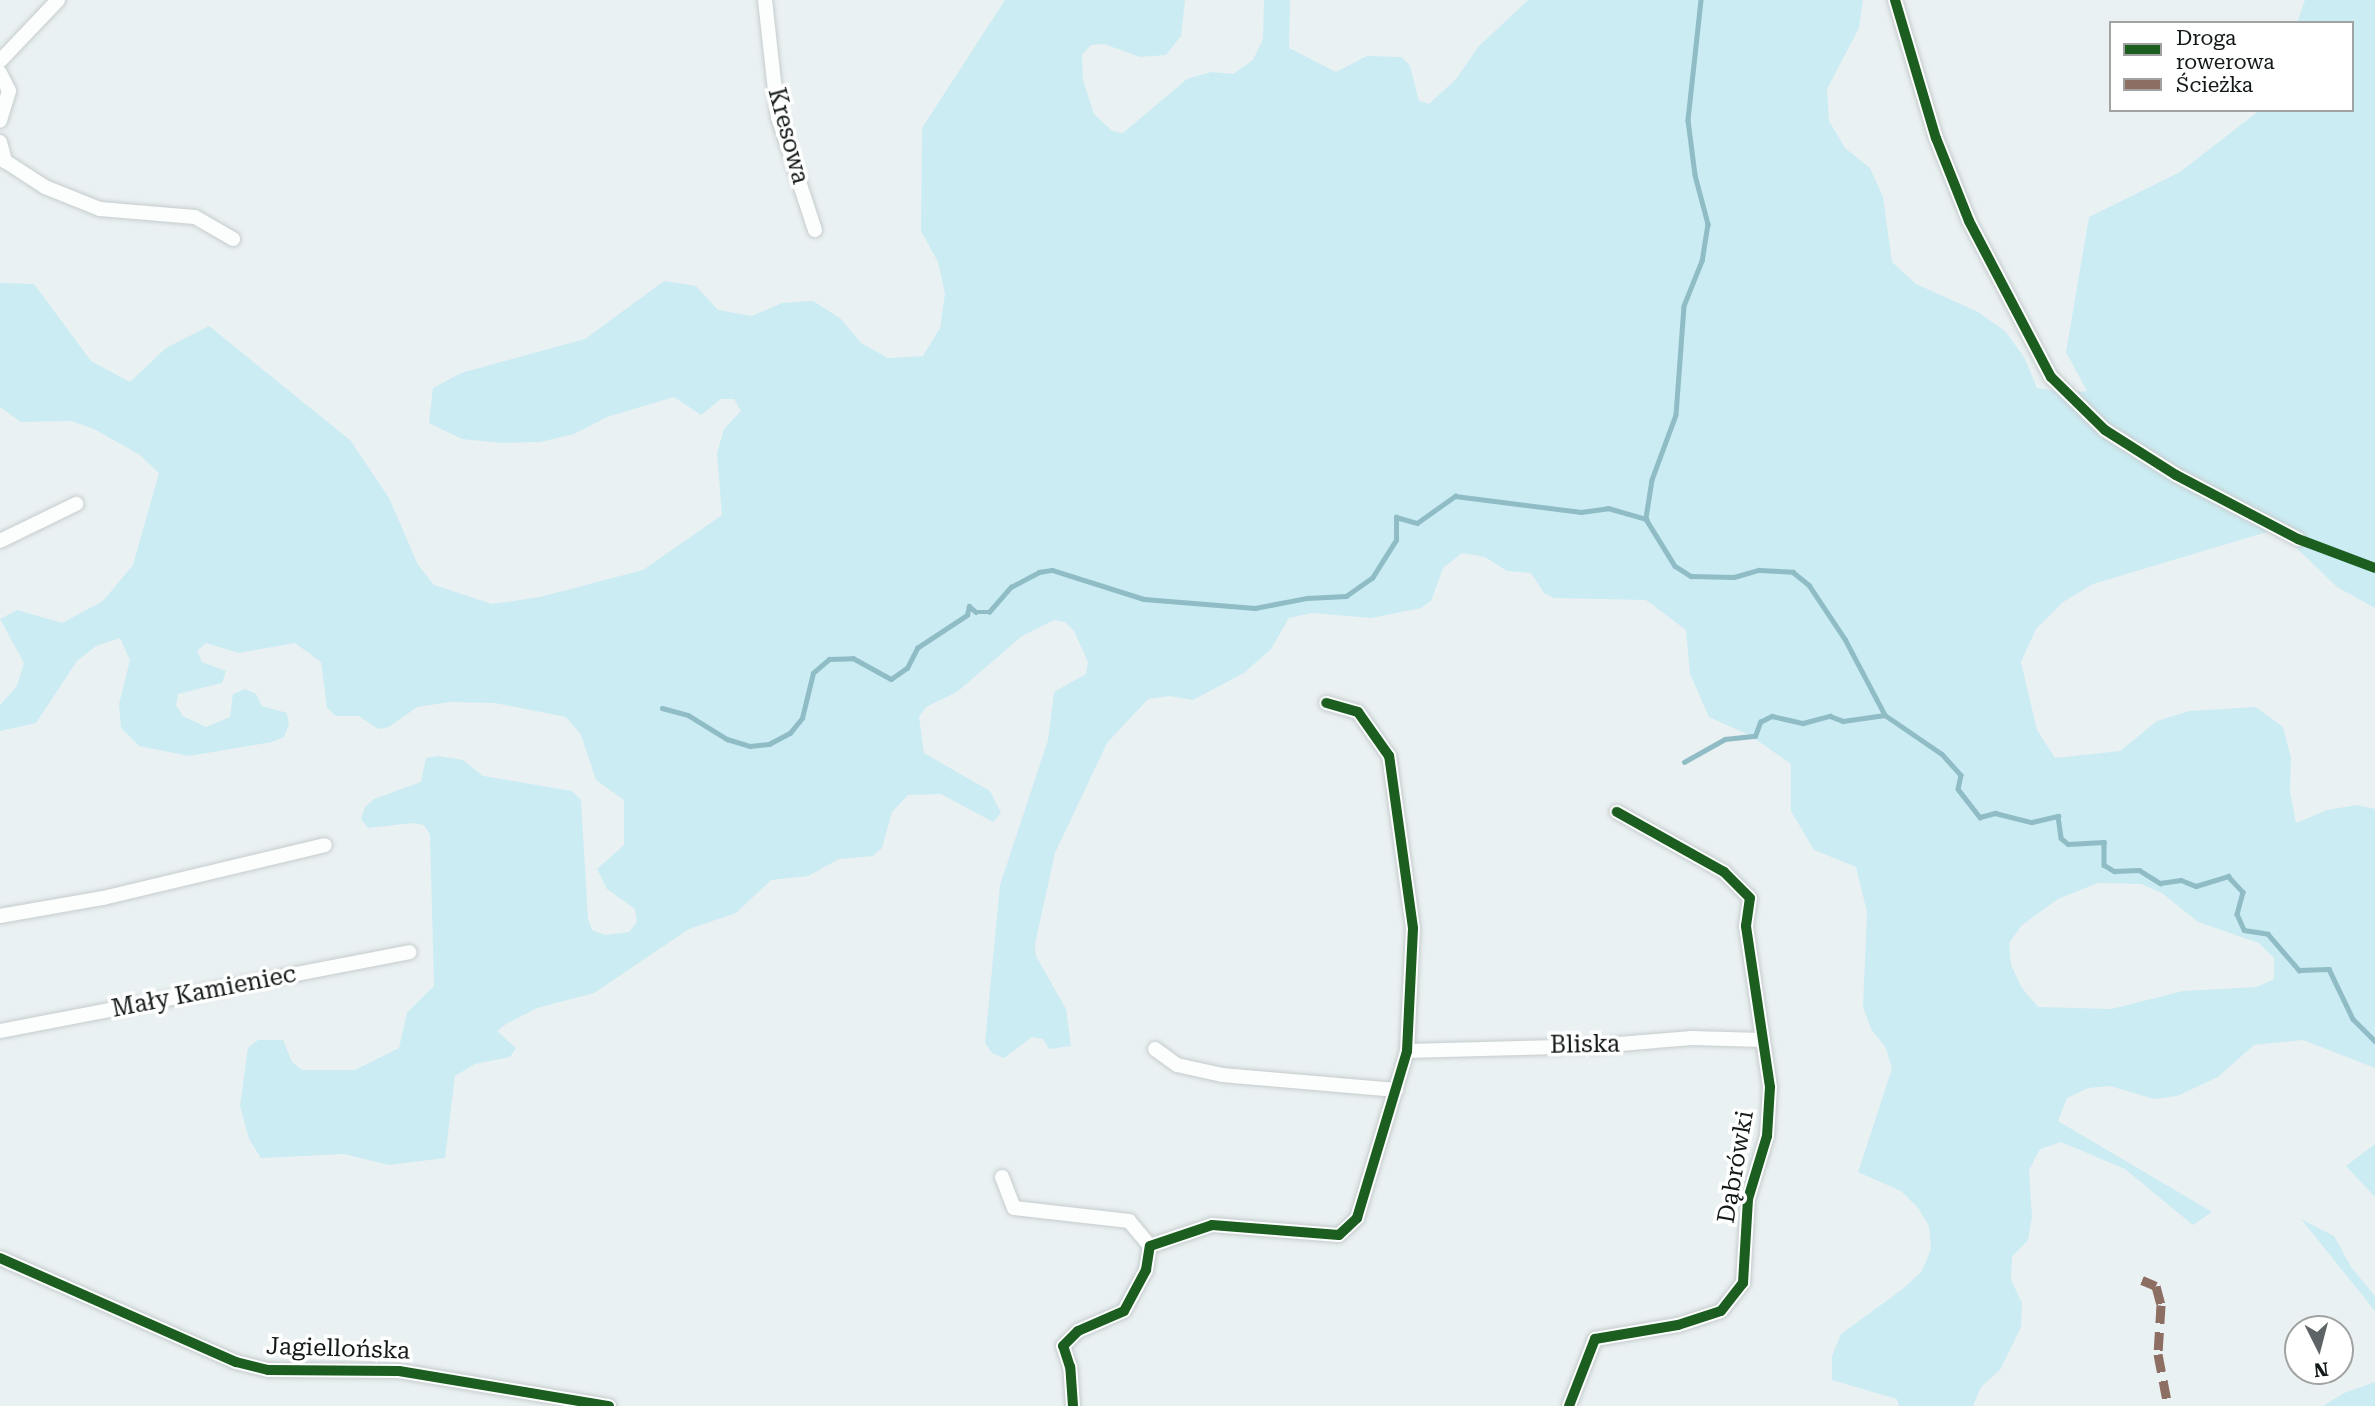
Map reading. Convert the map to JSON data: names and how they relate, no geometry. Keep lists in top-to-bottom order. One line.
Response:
{"streets":{"street":["Kresowa","Mały Kamieniec","Bliska","Dąbrówki","Jagiellońska"]},"crossings":[["Bliska","Dąbrówki"]],"legend":["Droga rowerowa","Ścieżka"],"north":"bottom"}
